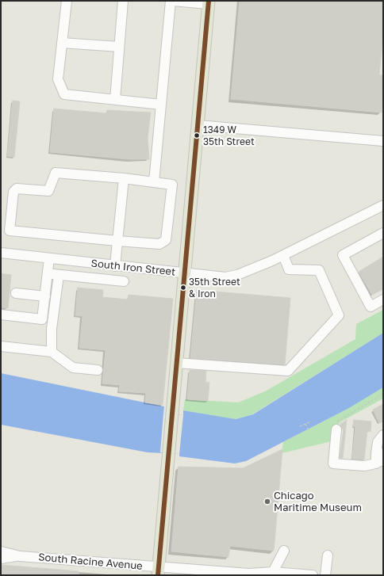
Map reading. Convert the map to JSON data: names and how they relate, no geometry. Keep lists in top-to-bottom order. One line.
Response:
{"streets":{"street":["South Iron Street","South Racine Avenue"]},"places":["1349 W 35th Street","35th Street & Iron","Chicago Maritime Museum"]}
